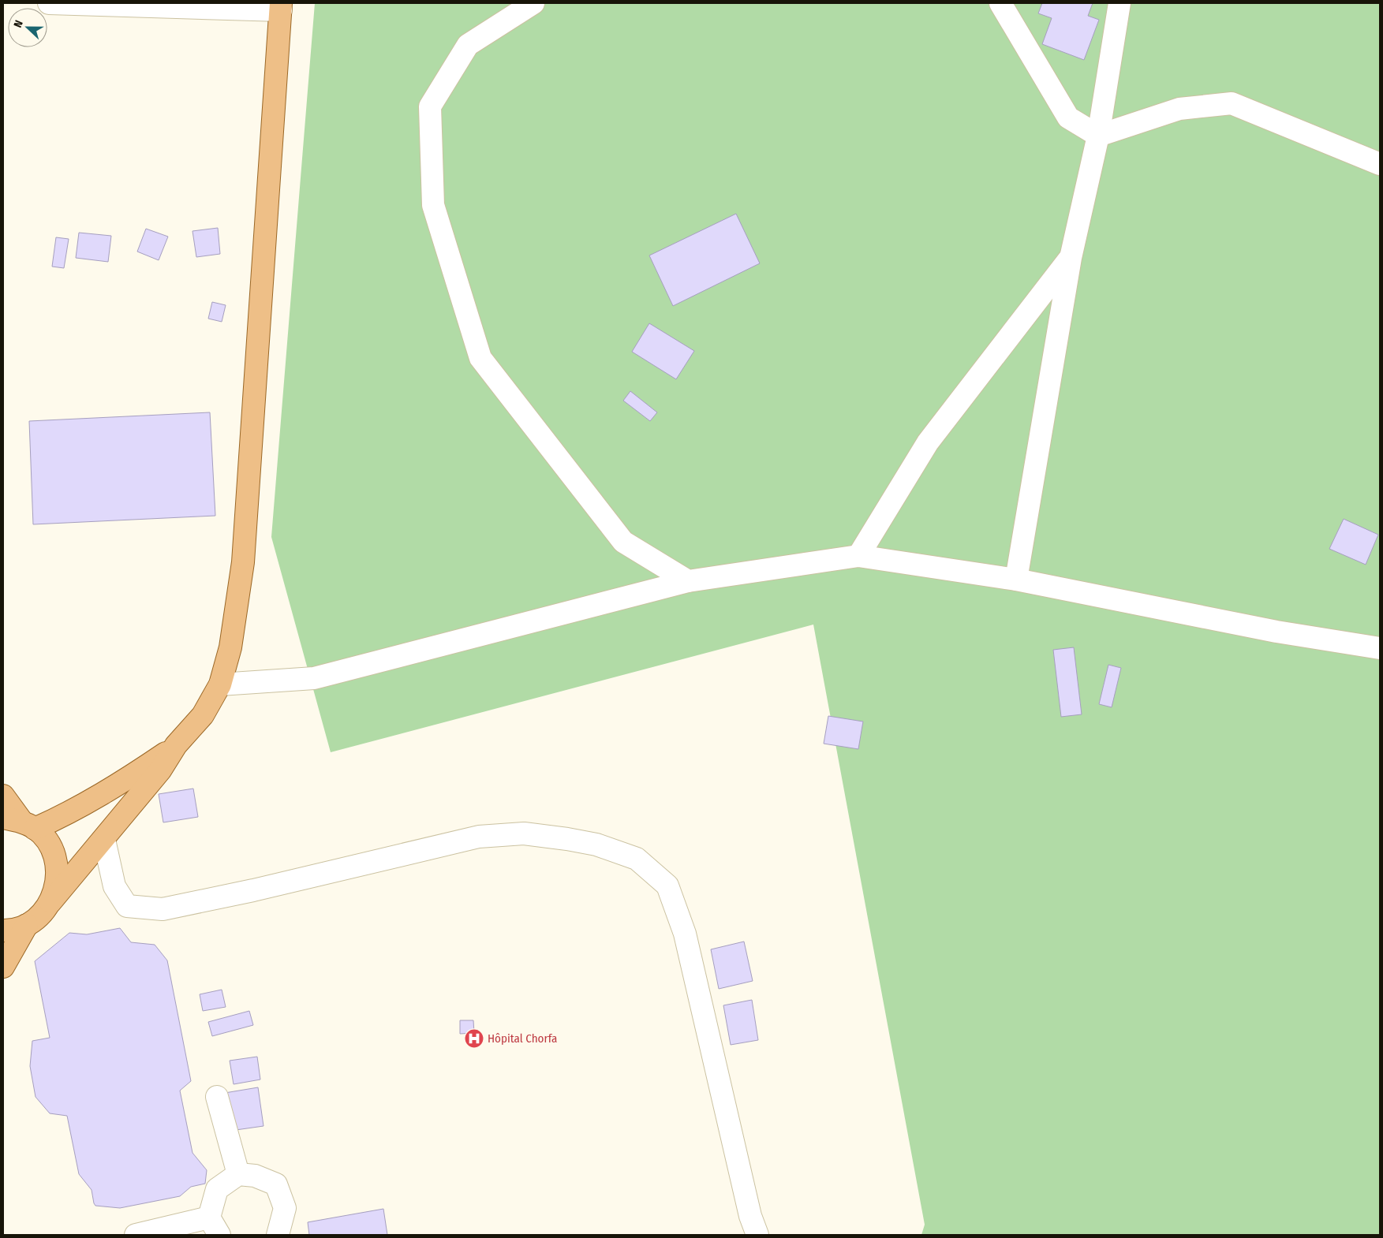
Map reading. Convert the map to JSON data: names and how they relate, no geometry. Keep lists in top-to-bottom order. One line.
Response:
{"places":{"hospital":["Hôpital Chorfa"]},"north":"left"}
